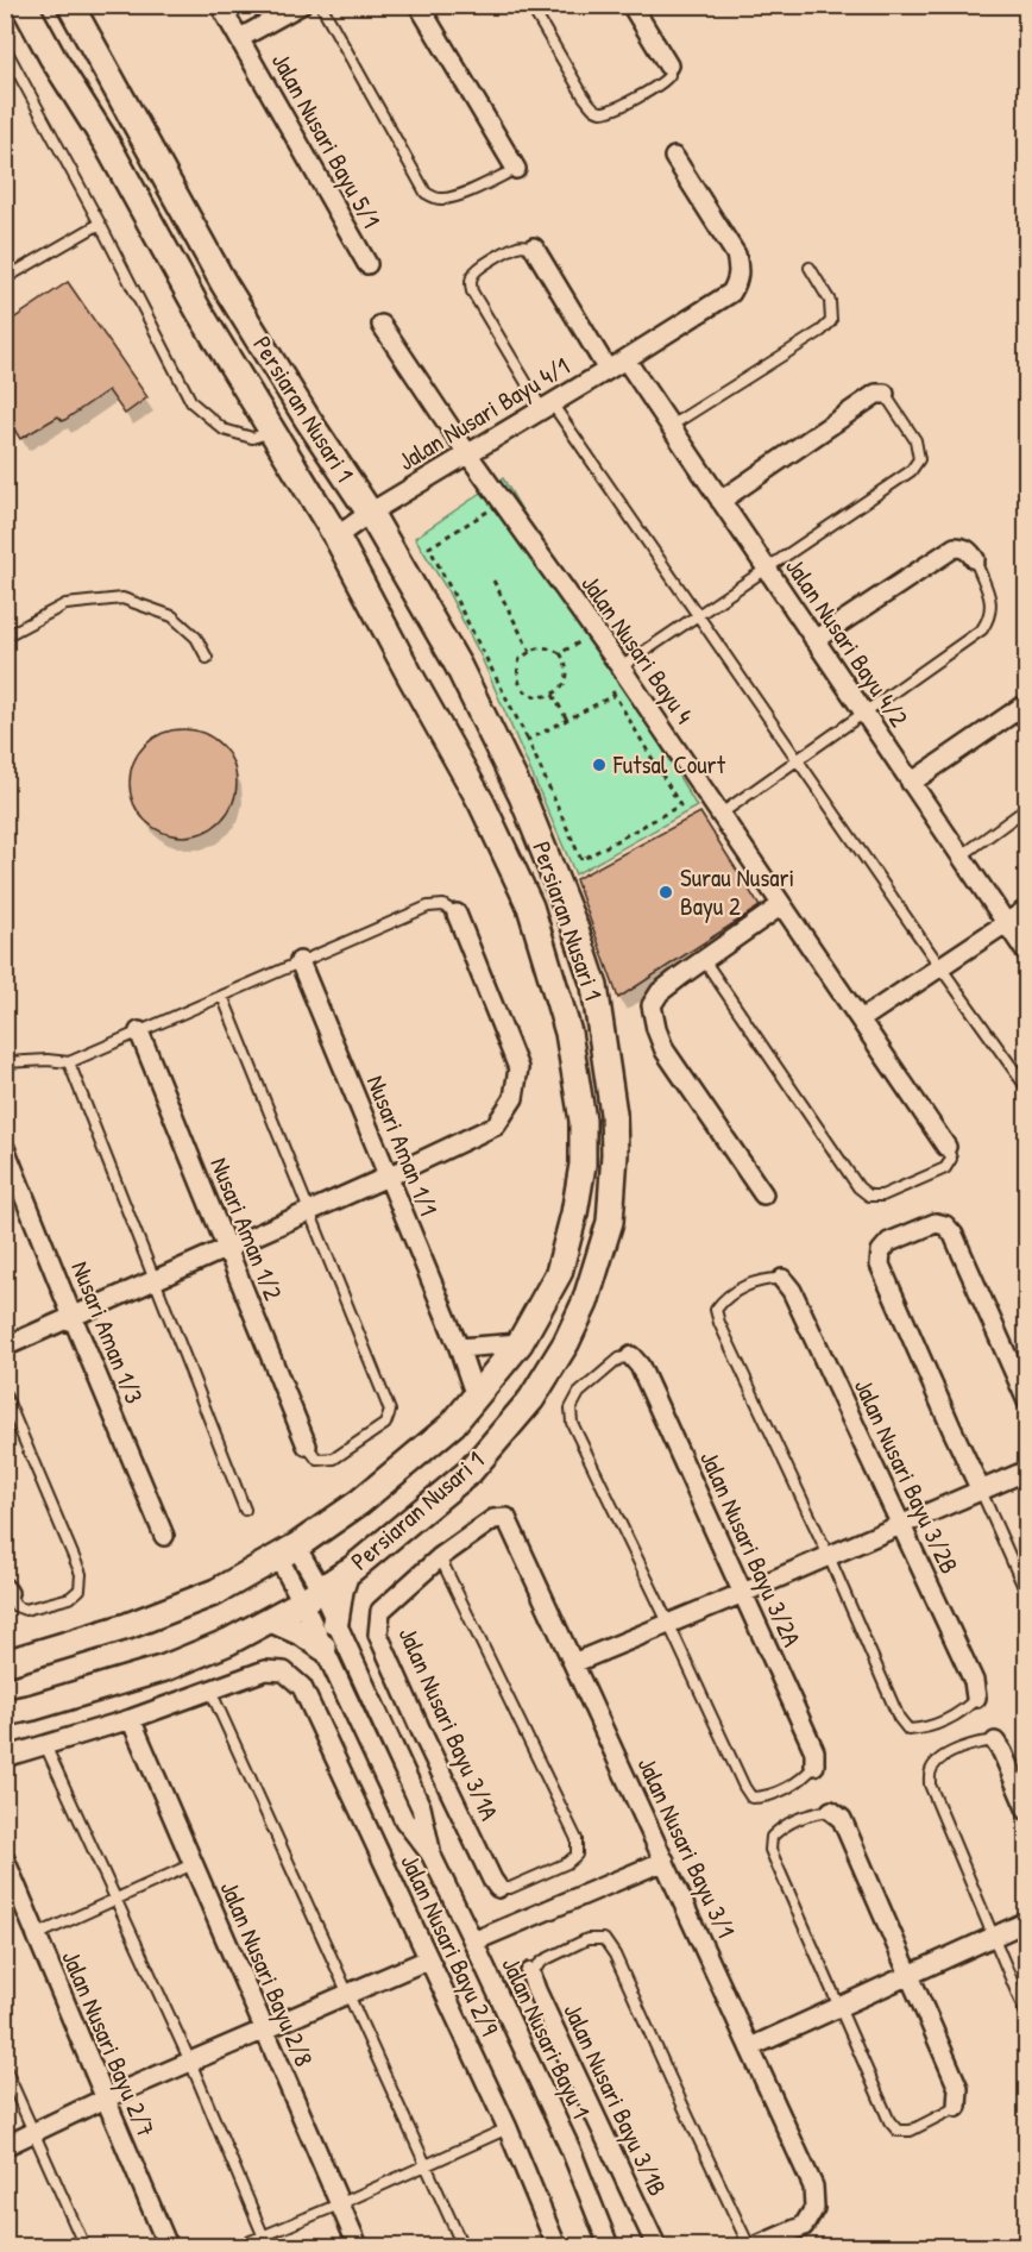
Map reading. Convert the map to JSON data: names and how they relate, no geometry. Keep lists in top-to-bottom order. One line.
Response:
{"streets":{"main road":["Persiaran Nusari 1"],"street":["Jalan Nusari Bayu 5/1","Jalan Nusari Bayu 4/1","Jalan Nusari Bayu 4/2","Jalan Nusari Bayu 4","Nusari Aman 1/1","Nusari Aman 1/2","Nusari Aman 1/3","Jalan Nusari Bayu 3/2B","Jalan Nusari Bayu 3/2A","Jalan Nusari Bayu 3/1A","Jalan Nusari Bayu 3/1","Jalan Nusari Bayu 2/9","Jalan Nusari Bayu 2/8","Jalan Nusari Bayu 1","Jalan Nusari Bayu 2/7","Jalan Nusari Bayu 3/1B"]},"crossings":[["Persiaran Nusari 1","Jalan Nusari Bayu 4/1"],["Persiaran Nusari 1","Nusari Aman 1/1"],["Persiaran Nusari 1","Jalan Nusari Bayu 1"],["Jalan Nusari Bayu 4/1","Jalan Nusari Bayu 4/2"],["Jalan Nusari Bayu 4/1","Jalan Nusari Bayu 4"],["Jalan Nusari Bayu 3/1A","Jalan Nusari Bayu 3/1"]],"places":["Futsal Court","Surau Nusari Bayu 2"]}
